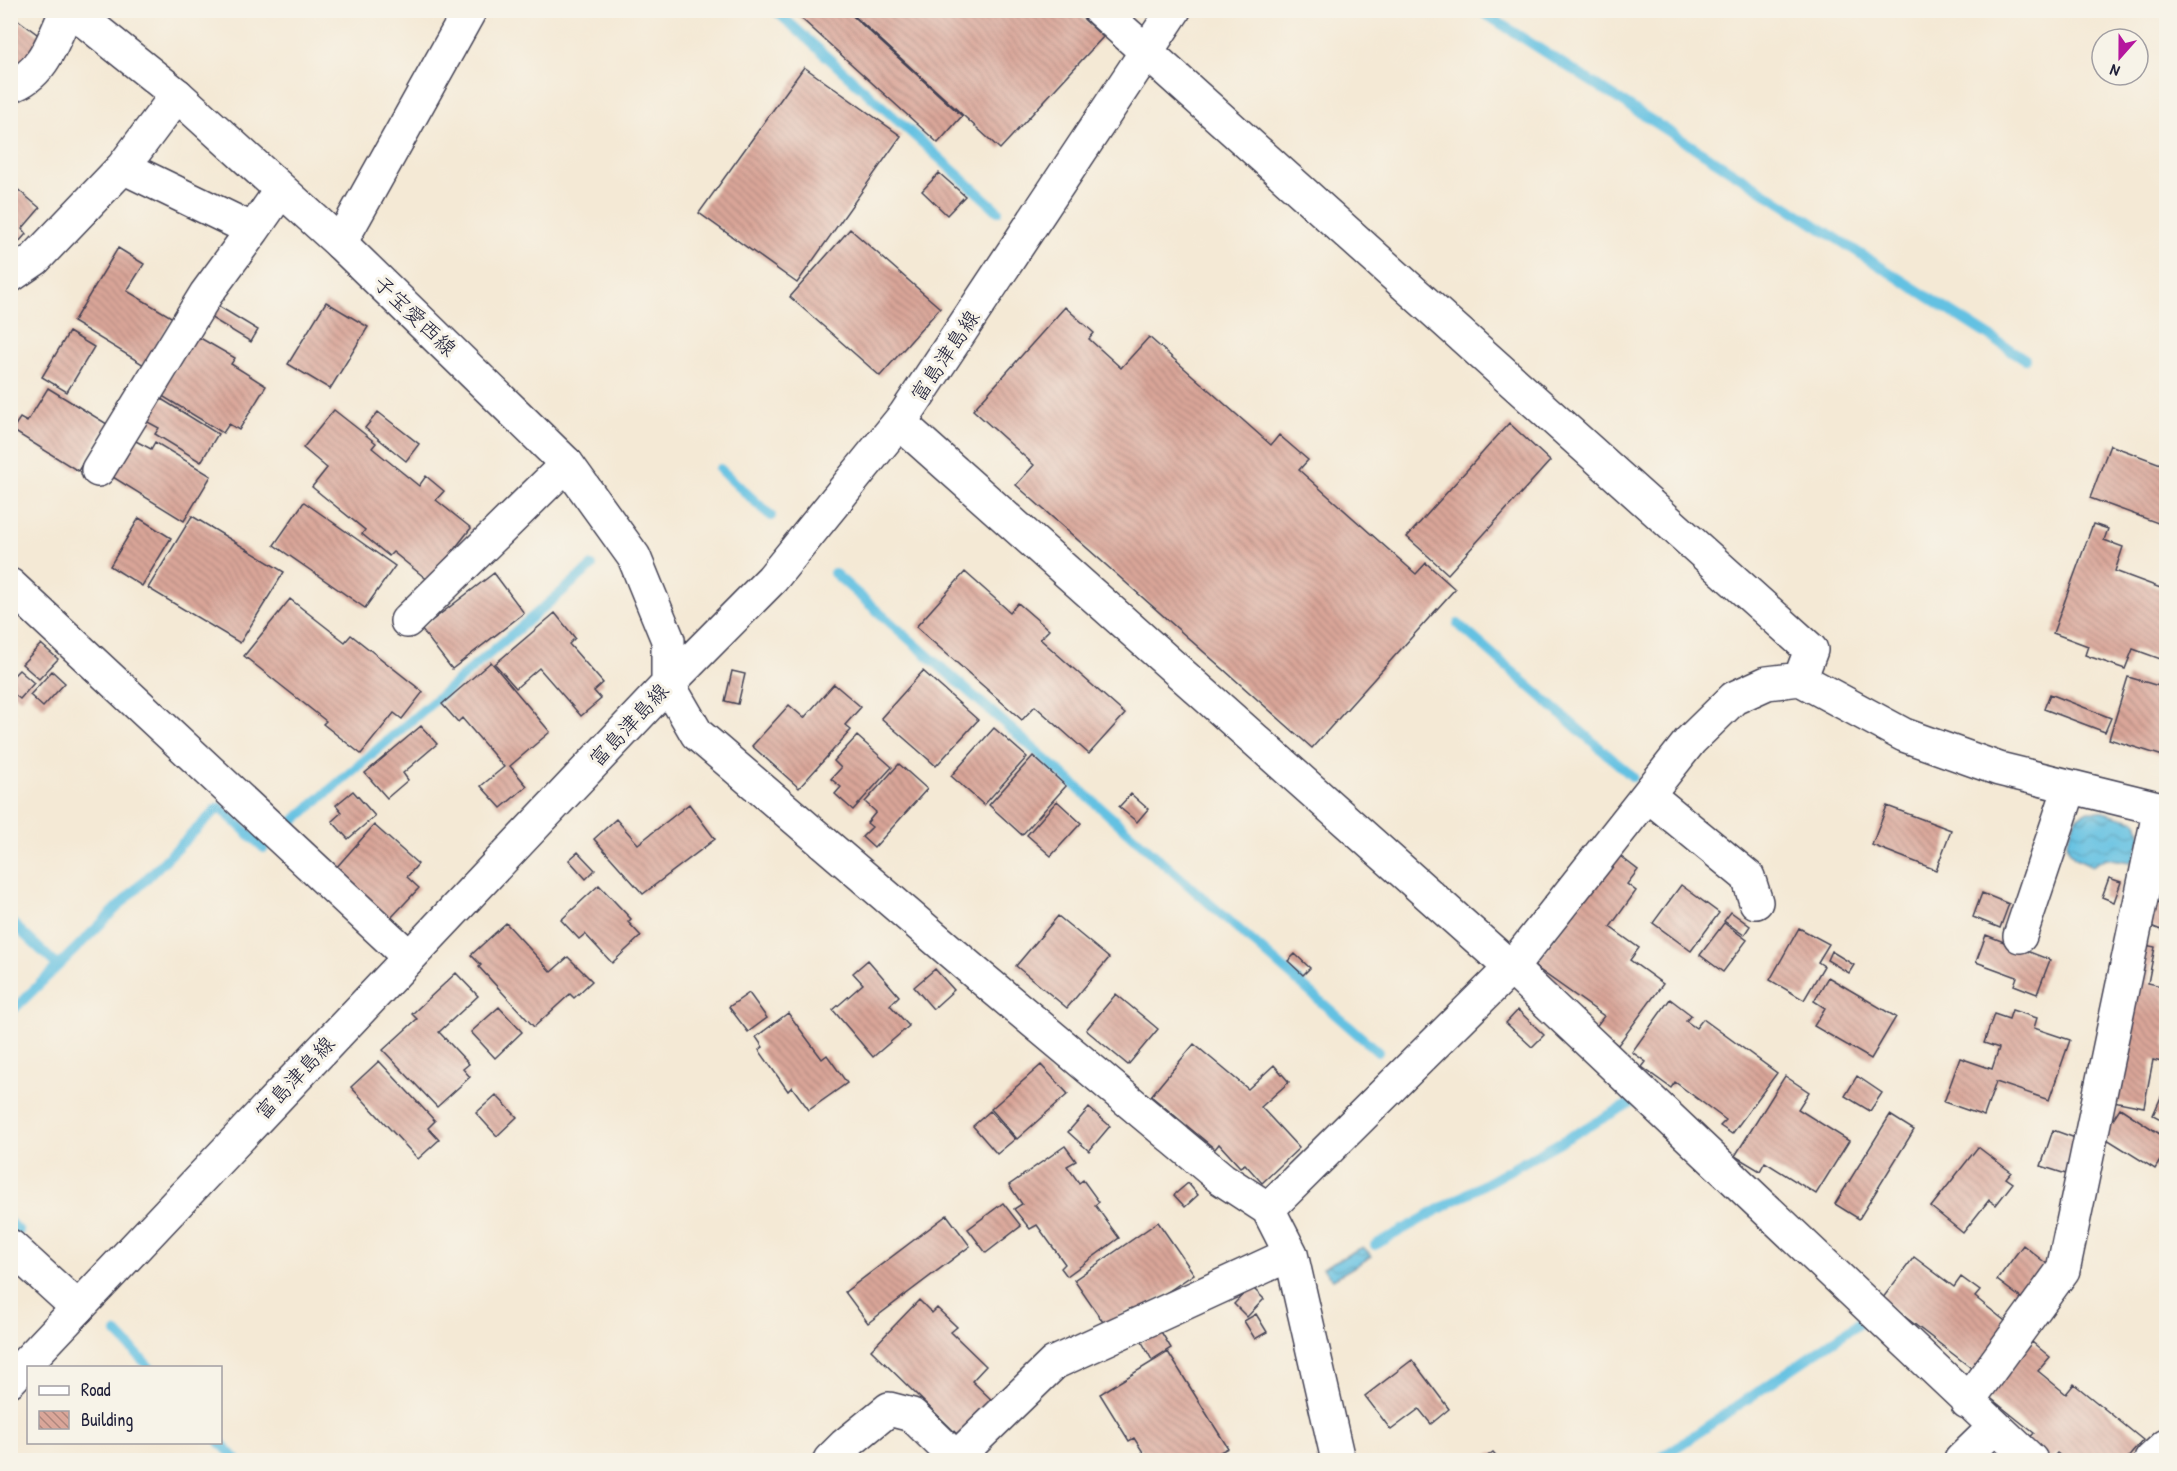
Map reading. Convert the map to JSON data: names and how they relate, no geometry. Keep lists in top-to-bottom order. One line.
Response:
{"streets":{"street":["子宝愛西線","富島津島線"]},"crossings":[["子宝愛西線","富島津島線"]],"legend":["Road","Building"],"north":"bottom"}
